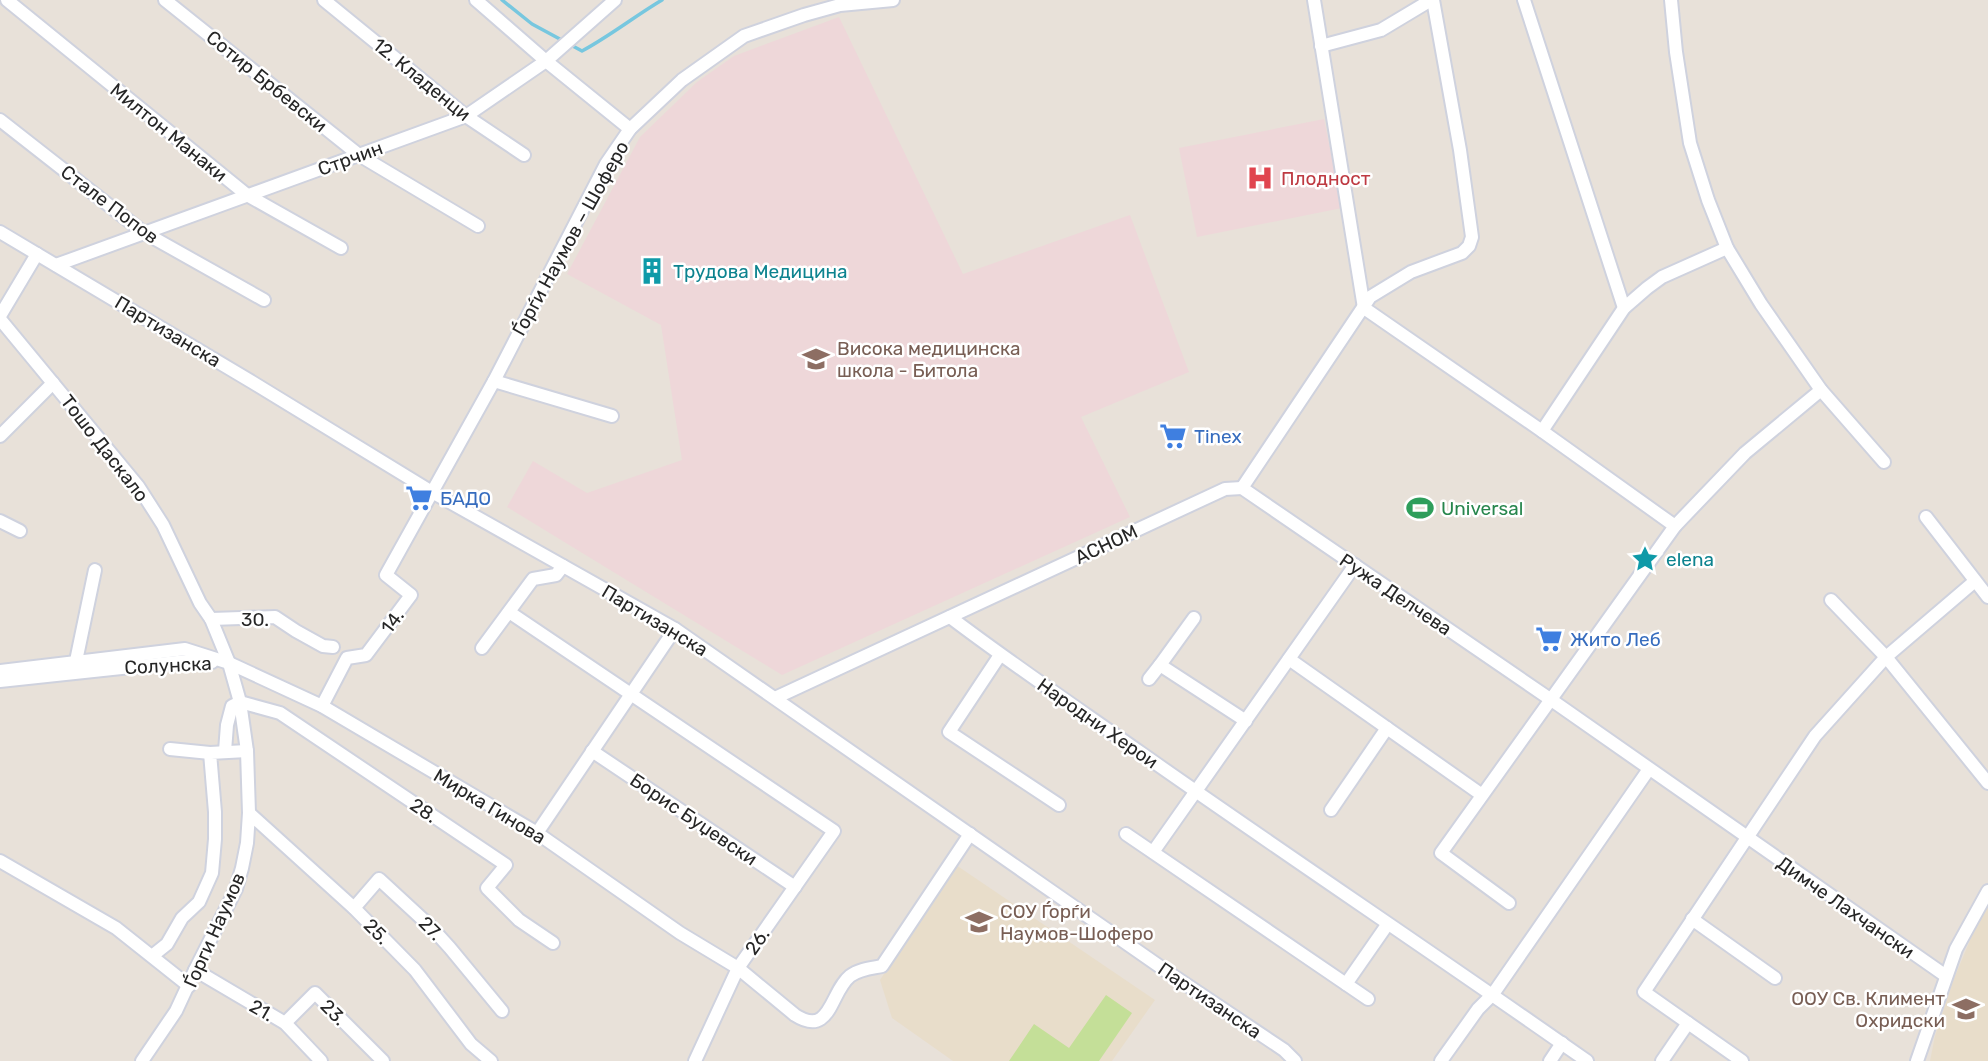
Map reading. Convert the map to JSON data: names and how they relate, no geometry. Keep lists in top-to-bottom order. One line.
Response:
{"streets":{"street":["12. Кладенци","Сотир Брбевски","Милтон Манаки","Стрчин","Стале Попов","Ѓорѓи Наумов – Шоферо","Партизанска","Тошо Даскало","АСНОМ","Ружа Делчева","30.","14.","Солунска","Народни Херои","Мирка Гинова","28.","Борис Буџевски","Димче Лахчански","27.","Ѓорги Наумов","25.","26.","21.","23."]},"crossings":[["12. Кладенци","Стрчин"],["Сотир Брбевски","Стрчин"],["Милтон Манаки","Стрчин"],["Стрчин","Стале Попов"],["Стрчин","Партизанска"],["Ѓорѓи Наумов – Шоферо","Партизанска"],["Ѓорѓи Наумов – Шоферо","14."],["Партизанска","АСНОМ"],["Партизанска","14."],["Партизанска","Мирка Гинова"],["Тошо Даскало","30."],["Тошо Даскало","Солунска"],["Тошо Даскало","Мирка Гинова"],["Тошо Даскало","Ѓорги Наумов"],["АСНОМ","Ружа Делчева"],["АСНОМ","Народни Херои"],["Ружа Делчева","Димче Лахчански"],["14.","Мирка Гинова"],["Солунска","Мирка Гинова"],["Солунска","Ѓорги Наумов"],["Мирка Гинова","Ѓорги Наумов"],["Мирка Гинова","26."],["28.","Ѓорги Наумов"],["Борис Буџевски","26."],["27.","25."],["Ѓорги Наумов","25."],["Ѓорги Наумов","21."],["21.","23."]],"places":{"hospital":["Плодност"],"building":["Трудова Медицина"],"school or university":["Висока медицинска школа - Битола","СОУ Ѓорѓи Наумов-Шоферо","ООУ Св. Климент Охридски"],"supermarket":["Tinex","БАДО","Жито Леб"],"sports":["Universal"],"place":["elena"]}}
